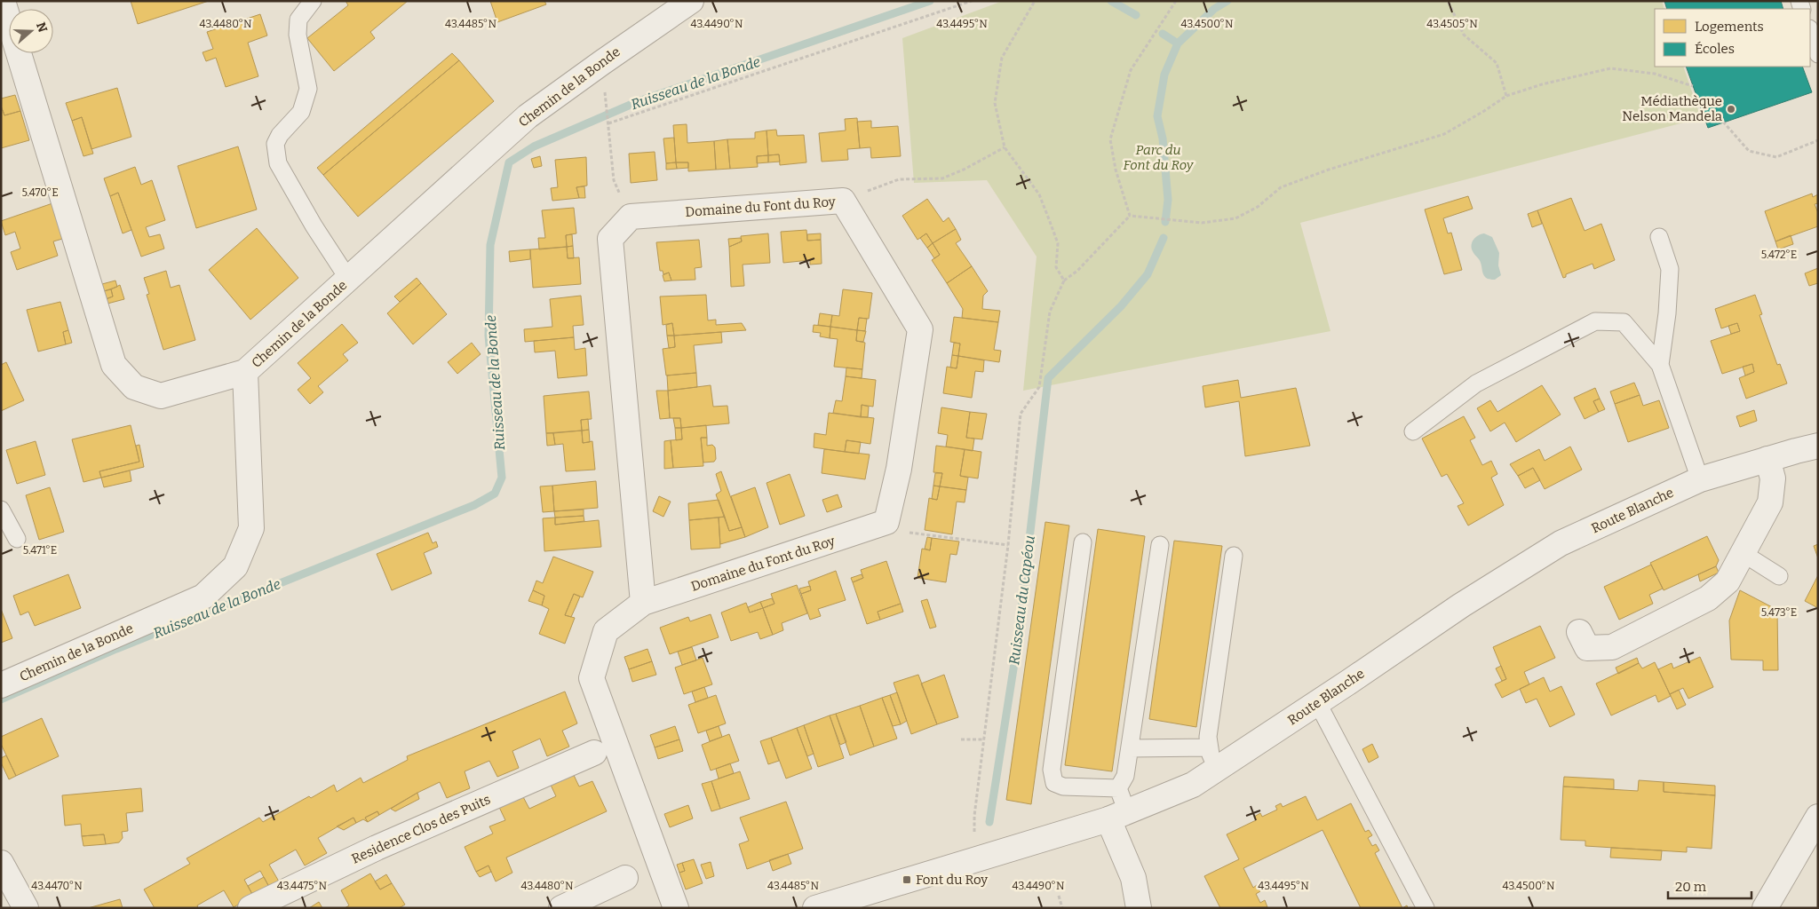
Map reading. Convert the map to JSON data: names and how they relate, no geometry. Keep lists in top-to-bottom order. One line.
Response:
{"streets":{"street":["Chemin de la Bonde","Domaine du Font du Roy","Route Blanche","Residence Clos des Puits"]},"water":["Ruisseau de la Bonde","Ruisseau du Capéou"],"parks":["Parc du Font du Roy"],"places":{"other":["Médiathèque Nelson Mandela"],"transit":["Font du Roy"]},"legend":["Logements","Écoles"],"scale_bar":"20 m","north":"right","coordinates":["43.4480°N","43.4485°N","43.4490°N","43.4495°N","43.4500°N","43.4505°N","5.470°E","5.472°E","5.471°E","5.473°E","43.4470°N","43.4475°N"]}
